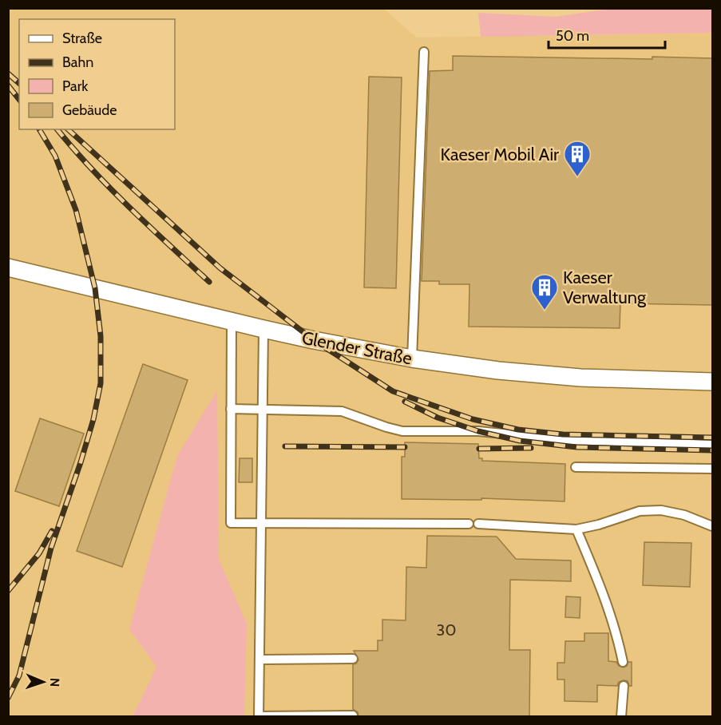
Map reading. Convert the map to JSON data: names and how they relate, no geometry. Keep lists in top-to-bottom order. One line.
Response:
{"streets":{"street":["Glender Straße"]},"places":{"building":["Kaeser Mobil Air","Kaeser Verwaltung"]},"house_numbers":["30"],"legend":["Straße","Bahn","Park","Gebäude"],"scale_bar":"50 m","north":"right"}
